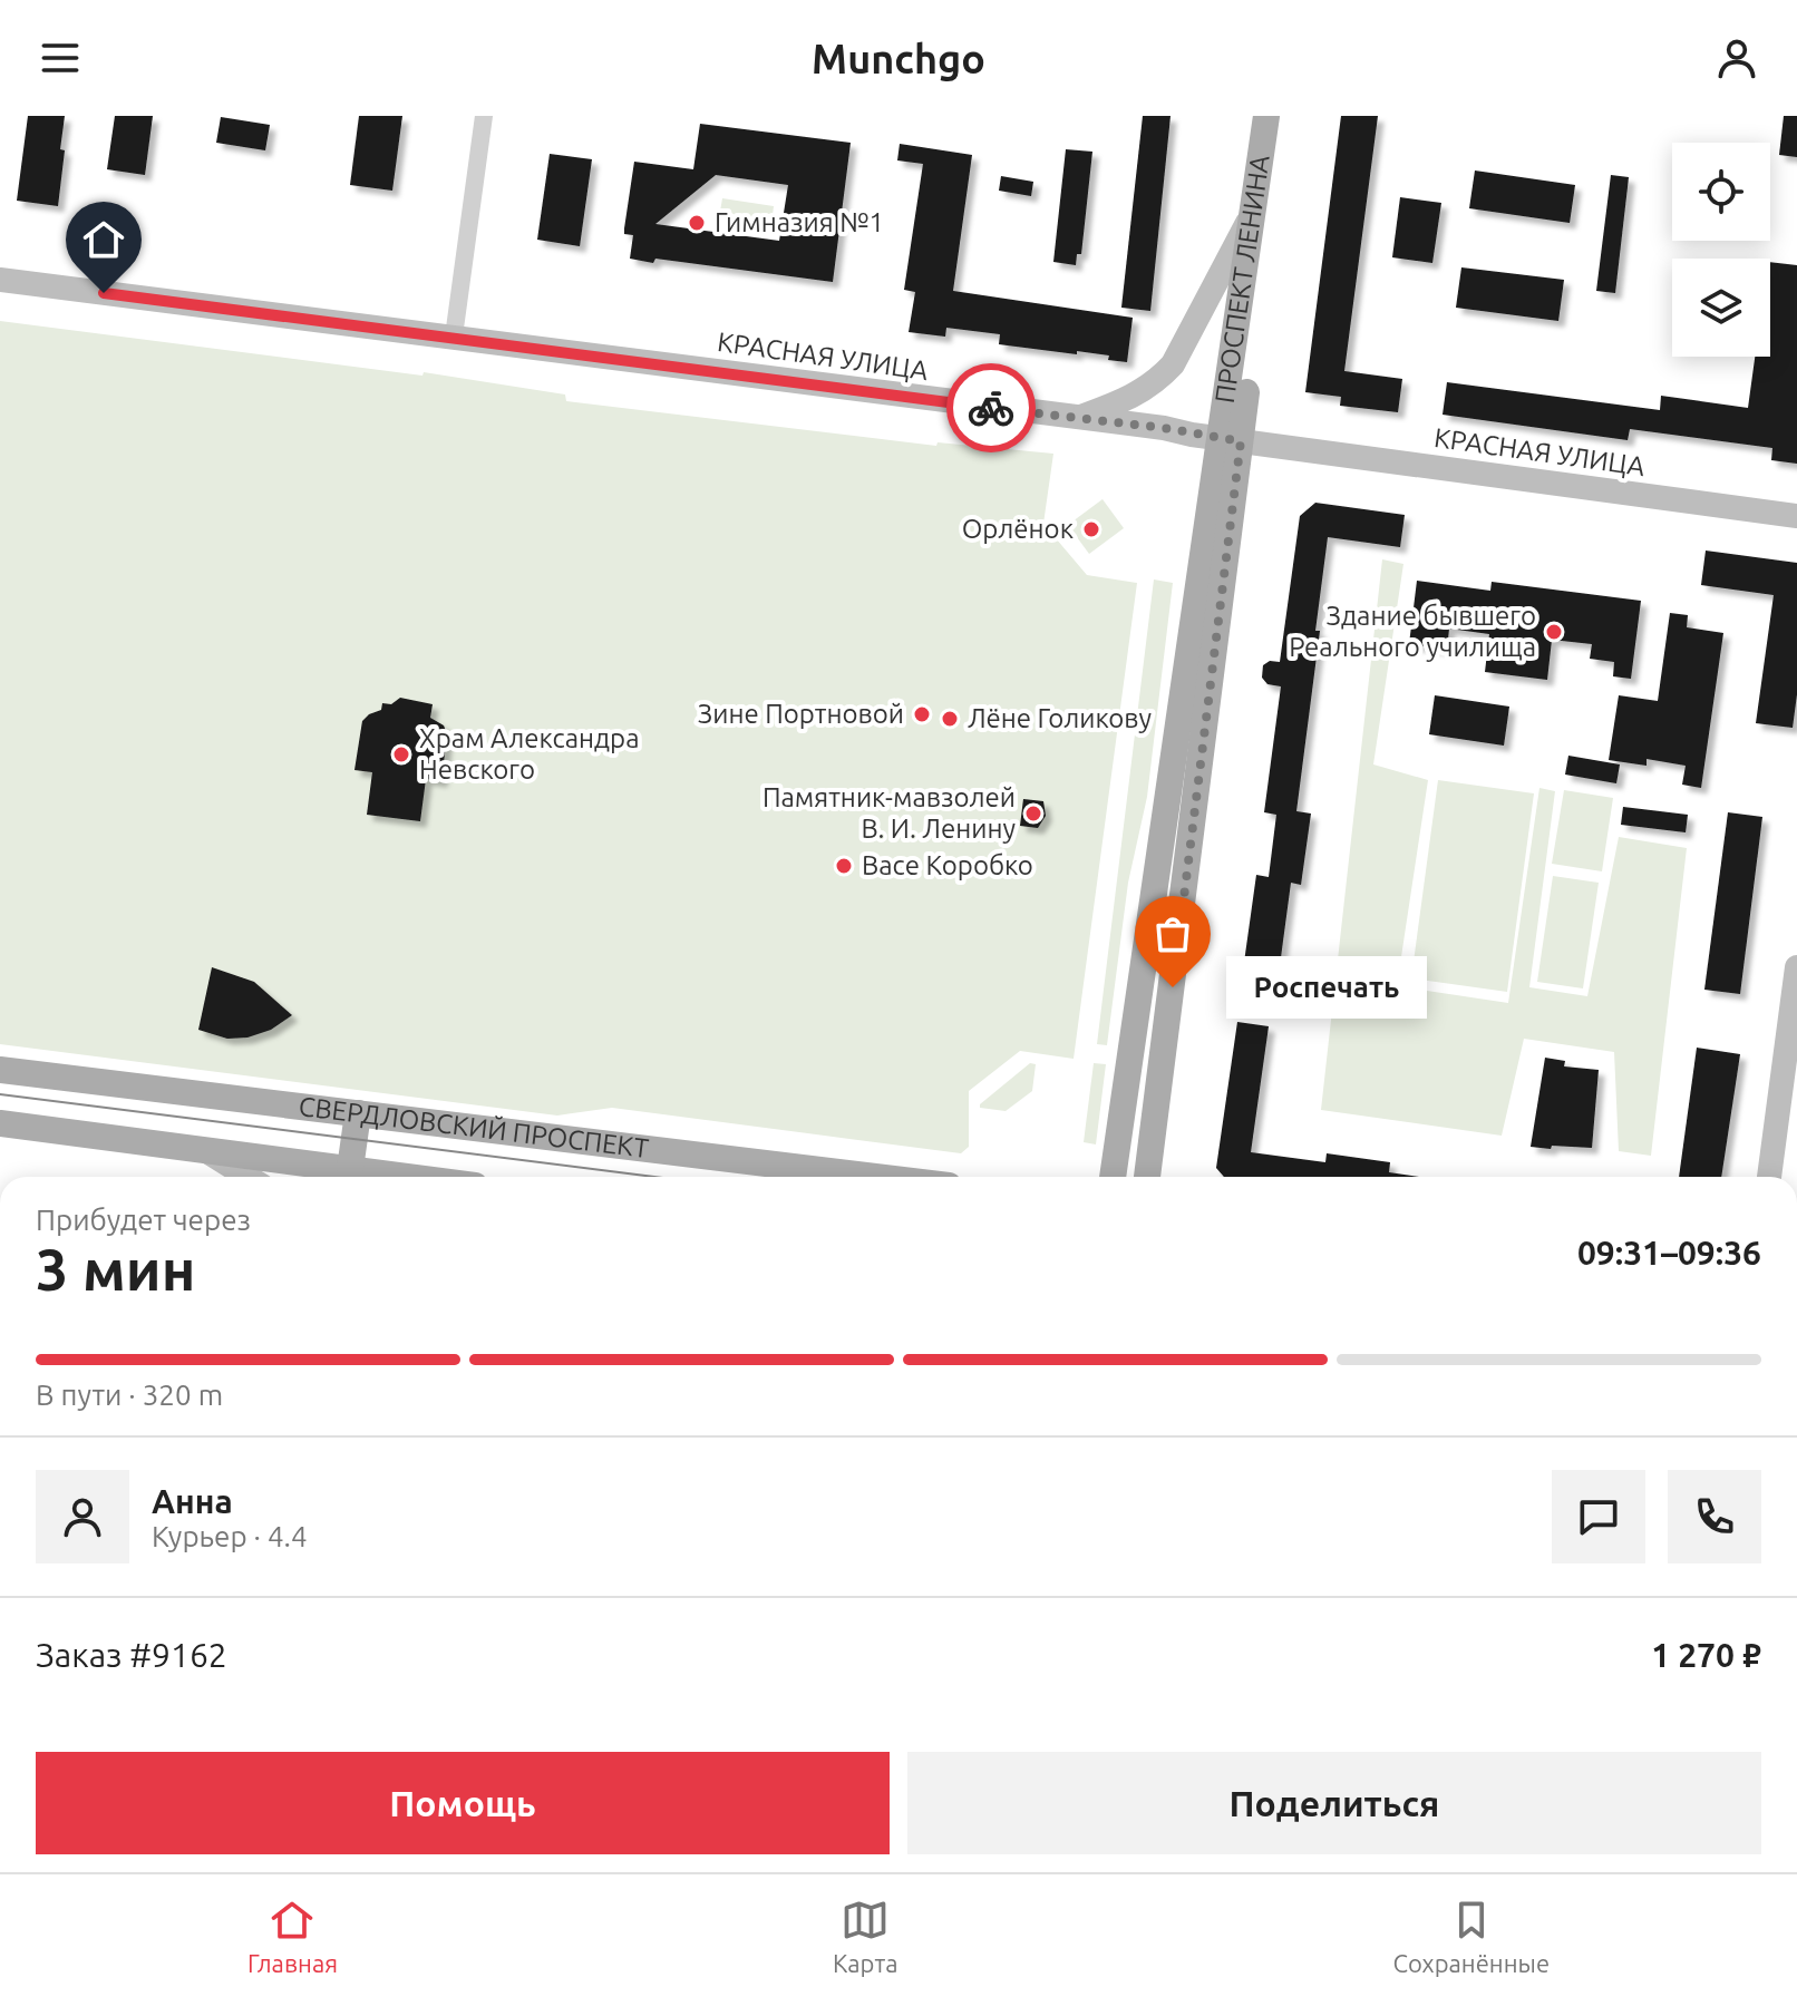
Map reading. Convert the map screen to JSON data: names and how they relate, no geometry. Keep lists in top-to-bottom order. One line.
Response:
{"streets":{"main road":["ПРОСПЕКТ ЛЕНИНА","КРАСНАЯ УЛИЦА","СВЕРДЛОВСКИЙ ПРОСПЕКТ"]},"crossings":[["ПРОСПЕКТ ЛЕНИНА","КРАСНАЯ УЛИЦА"]],"places":["Гимназия №1","Орлёнок","Здание бывшего Реального училища","Зине Портновой","Лёне Голикову","Храм Александра Невского","Памятник-мавзолей В. И. Ленину","Васе Коробко","Роспечать"],"page":{"header":"Munchgo","bubble":"Роспечать","heading":["3 мин","Прибудет через","09:31–09:36"],"panel":["Анна","Курьер · 4.4","Заказ #9162","1 270 ₽"],"bar":"В пути · 320 m","buttons":["Помощь","Поделиться"],"tabs":["Главная","Карта","Сохранённые"]}}
